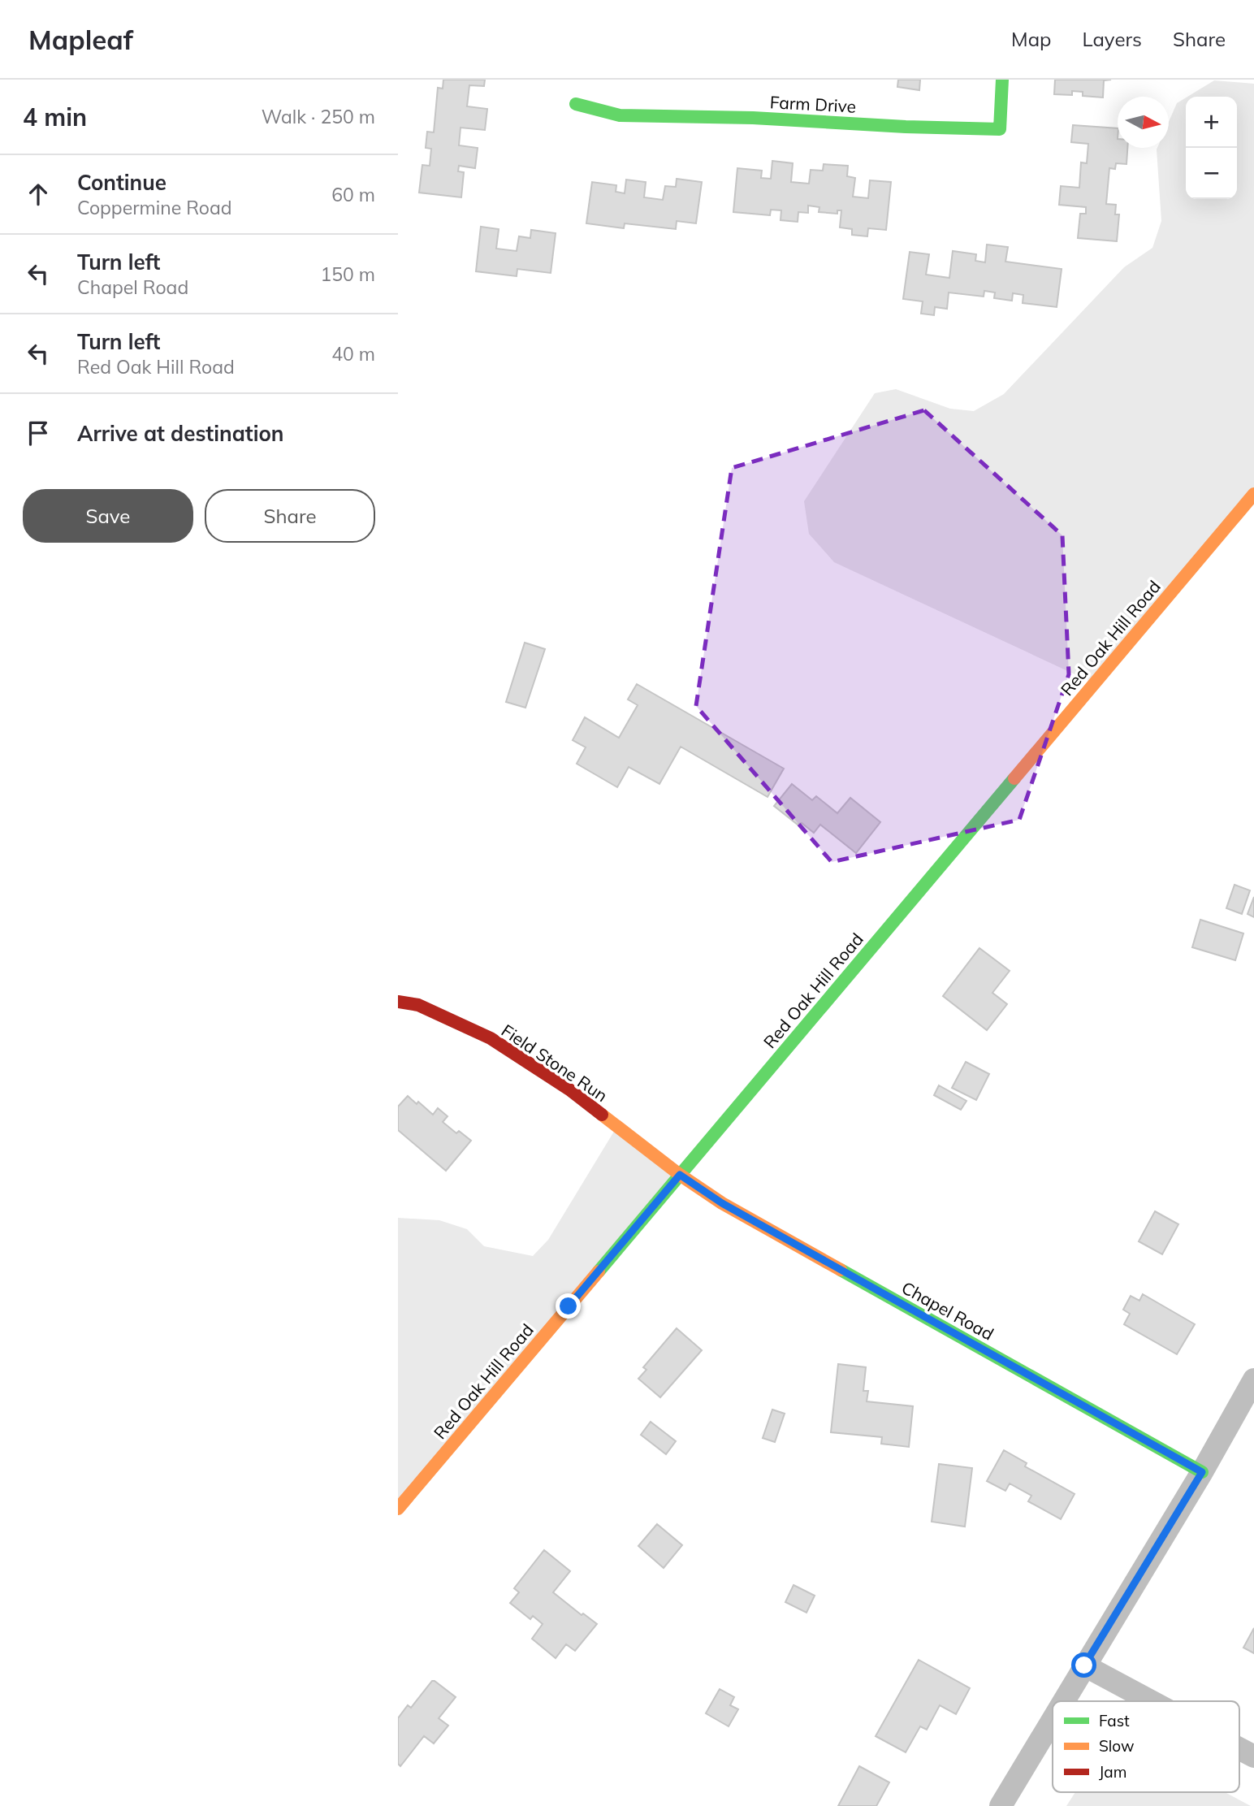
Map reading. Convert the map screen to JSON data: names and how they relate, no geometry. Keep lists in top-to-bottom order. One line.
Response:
{"streets":{"street":["Farm Drive","Red Oak Hill Road","Field Stone Run","Chapel Road"]},"crossings":[["Red Oak Hill Road","Field Stone Run"],["Red Oak Hill Road","Chapel Road"],["Field Stone Run","Chapel Road"]],"legend":["Fast","Slow","Jam"],"north":"right","page":{"header":"Mapleaf","nav":["Map","Layers","Share"],"heading":["4 min","Walk · 250 m"],"map_buttons":["+","−"],"list":[["Continue","Coppermine Road","60 m"],["Turn left","Chapel Road","150 m"],["Turn left","Red Oak Hill Road","40 m"],"Arrive at destination"],"buttons":["Save","Share"]}}
